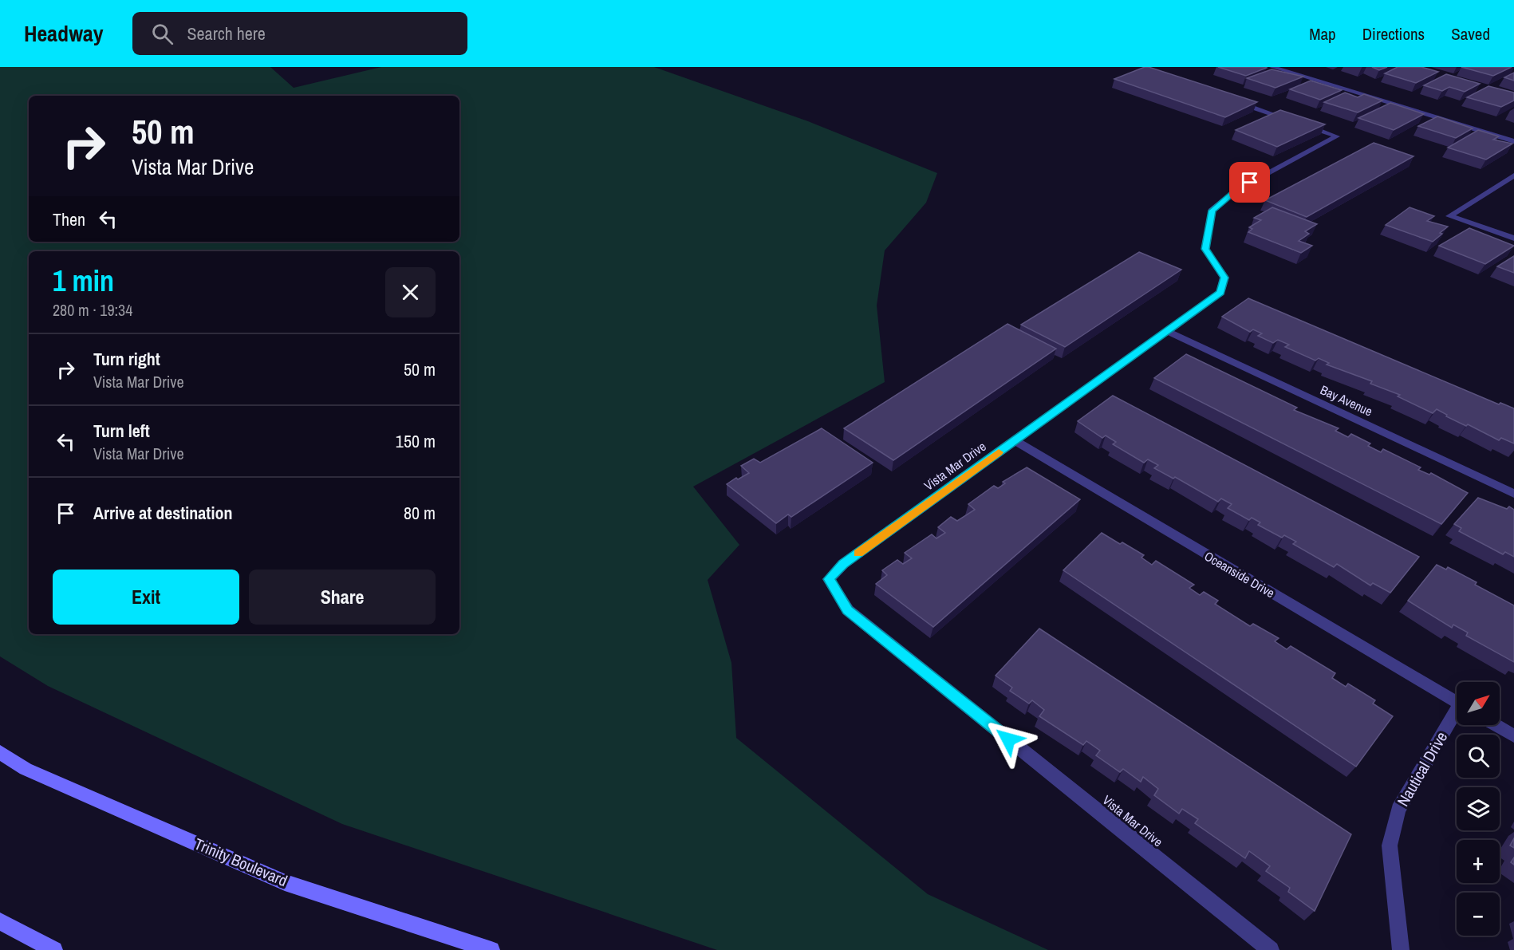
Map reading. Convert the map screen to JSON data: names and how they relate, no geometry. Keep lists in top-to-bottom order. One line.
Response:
{"streets":{"main road":["Trinity Boulevard"],"street":["Bay Avenue","Vista Mar Drive","Oceanside Drive","Nautical Drive"]},"crossings":[["Bay Avenue","Vista Mar Drive"],["Vista Mar Drive","Oceanside Drive"]],"north":"top right","page":{"header":"Headway","search":"Search here","nav":["Map","Directions","Saved"],"turn":["50 m","Vista Mar Drive"],"then":"Then","heading":["1 min","280 m · 19:34"],"list":[{"name":"Turn right","note":"Vista Mar Drive","value":"50 m"},{"name":"Turn left","note":"Vista Mar Drive","value":"150 m"},{"name":"Arrive at destination","value":"80 m"}],"buttons":["Exit","Share"],"map_buttons":["+","−"]}}
